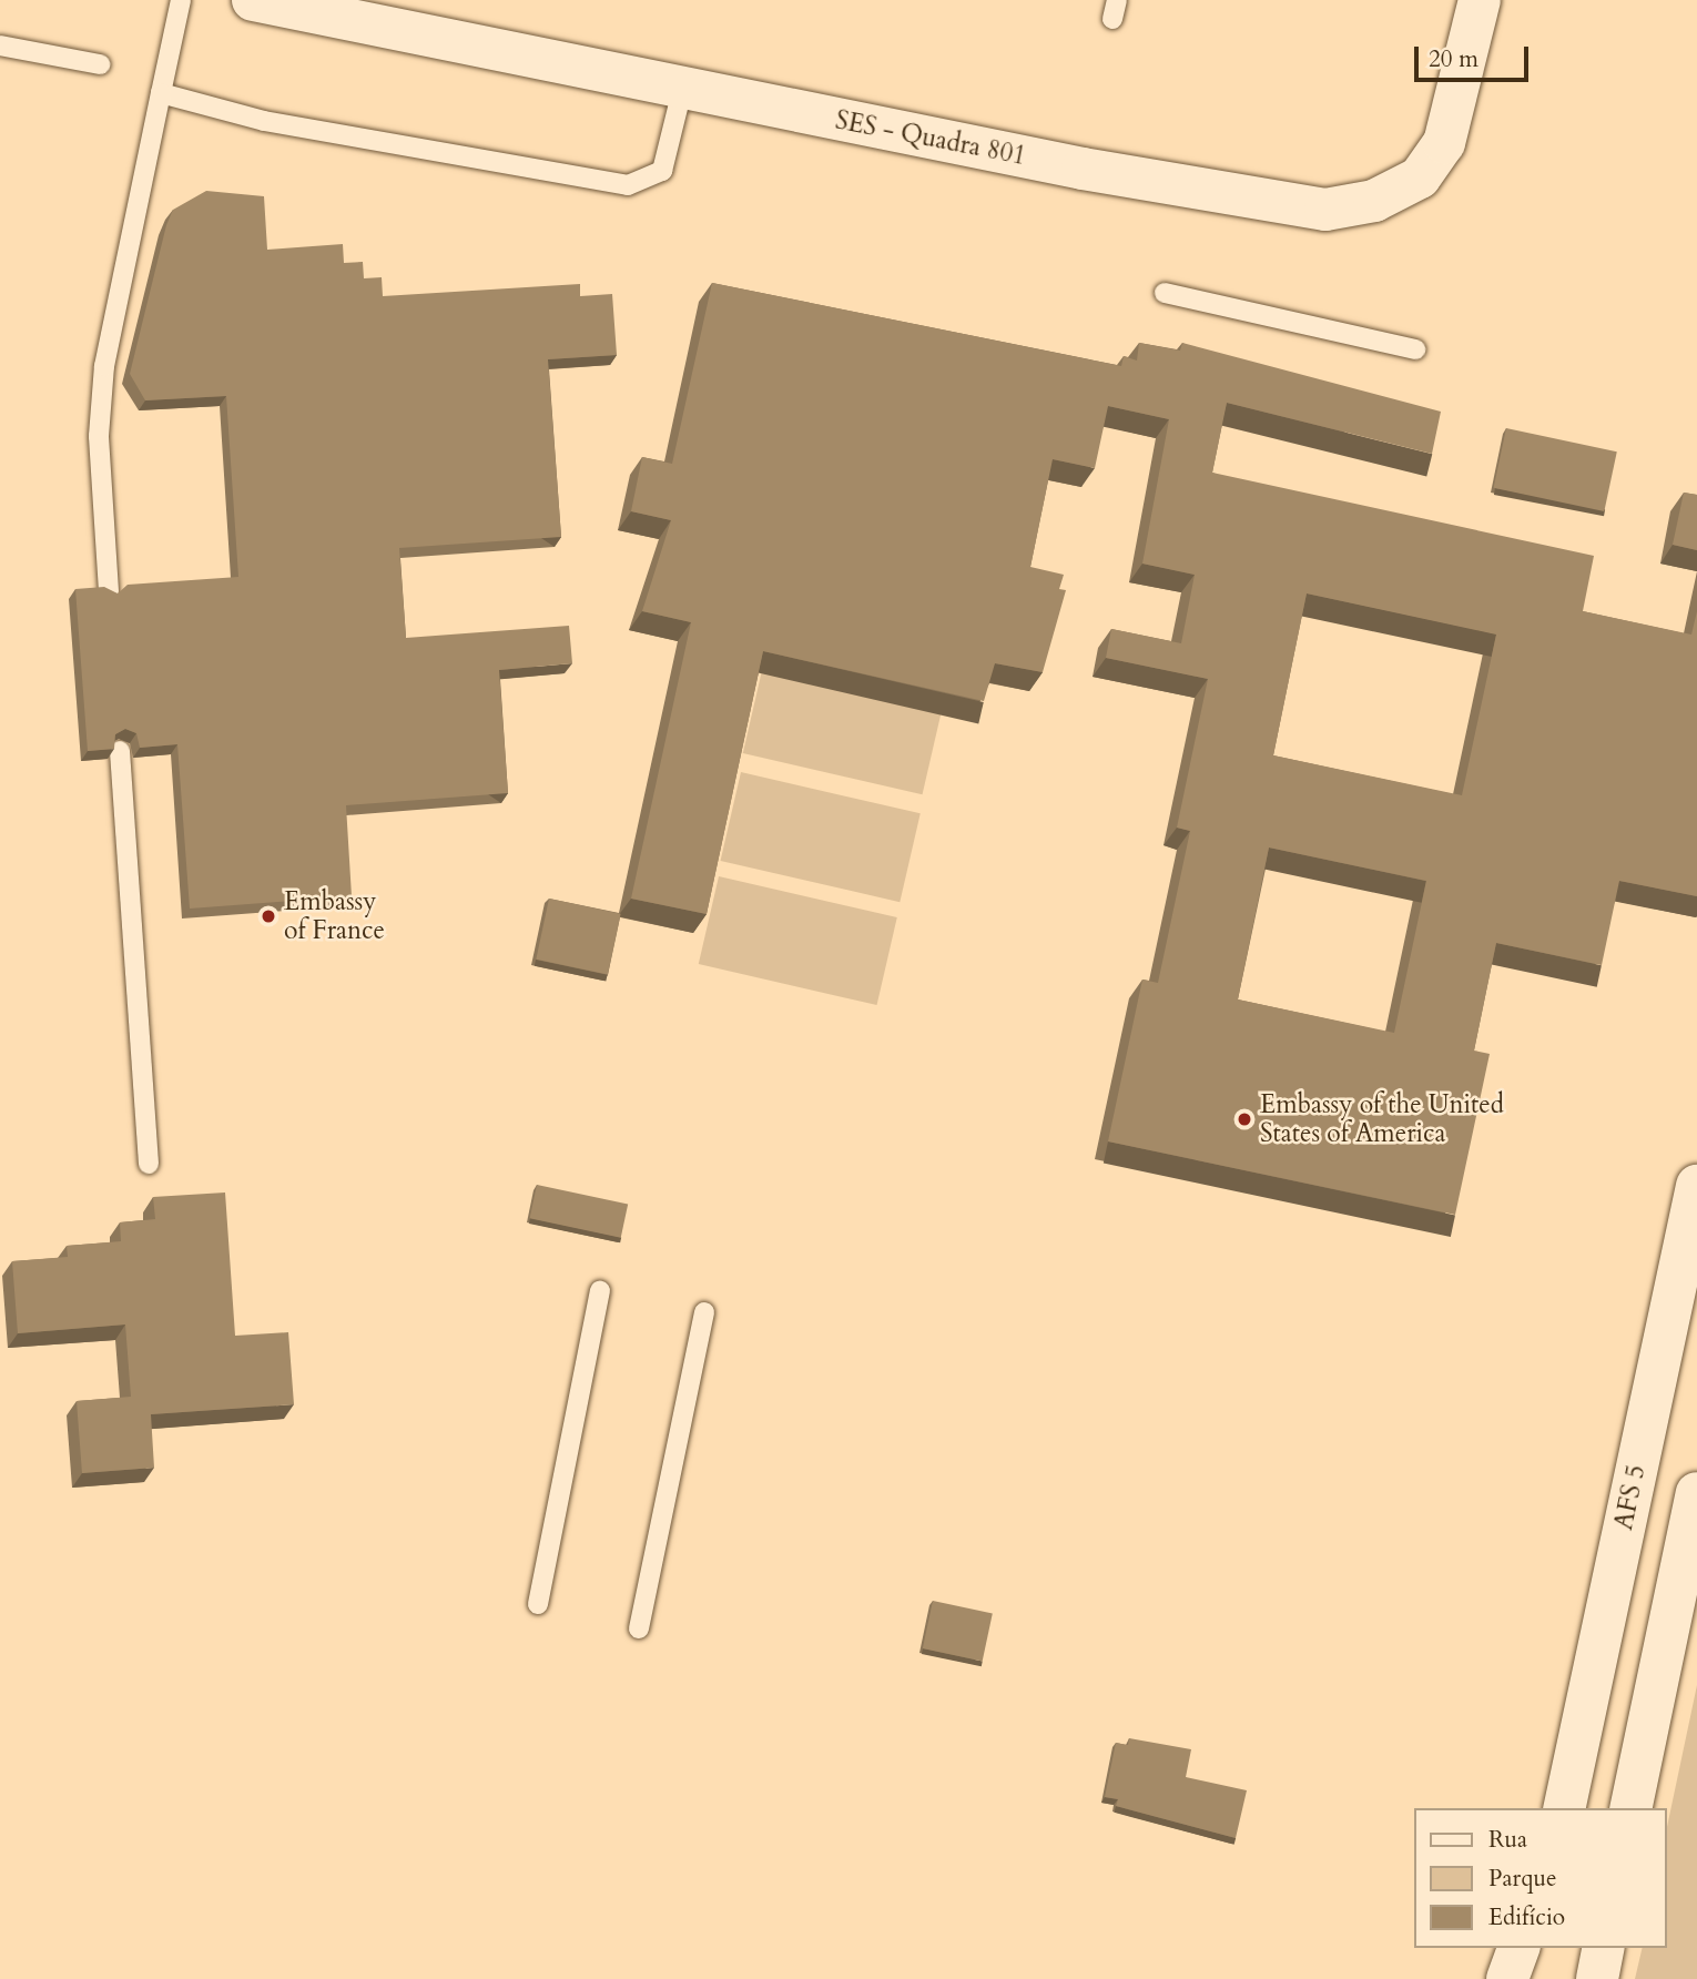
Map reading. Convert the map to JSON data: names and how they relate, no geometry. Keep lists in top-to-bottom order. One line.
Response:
{"streets":{"street":["SES - Quadra 801","AFS 5"]},"places":["Embassy of France","Embassy of the United States of America"],"legend":["Rua","Parque","Edifício"],"scale_bar":"20 m"}
